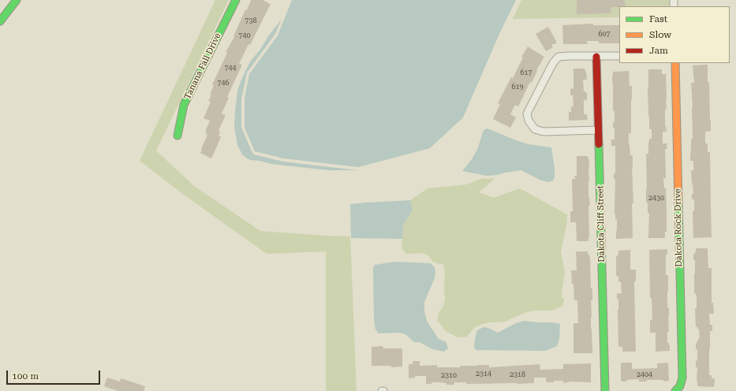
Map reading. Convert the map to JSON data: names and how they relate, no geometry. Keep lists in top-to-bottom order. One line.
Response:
{"streets":{"main road":["Tanana Fall Drive","Dakota Cliff Street","Dakota Rock Drive"]},"house_numbers":["738","607","740","744","617","746","619","2430","2314","2318","2404","2310"],"legend":["Fast","Slow","Jam"],"scale_bar":"100 m"}
